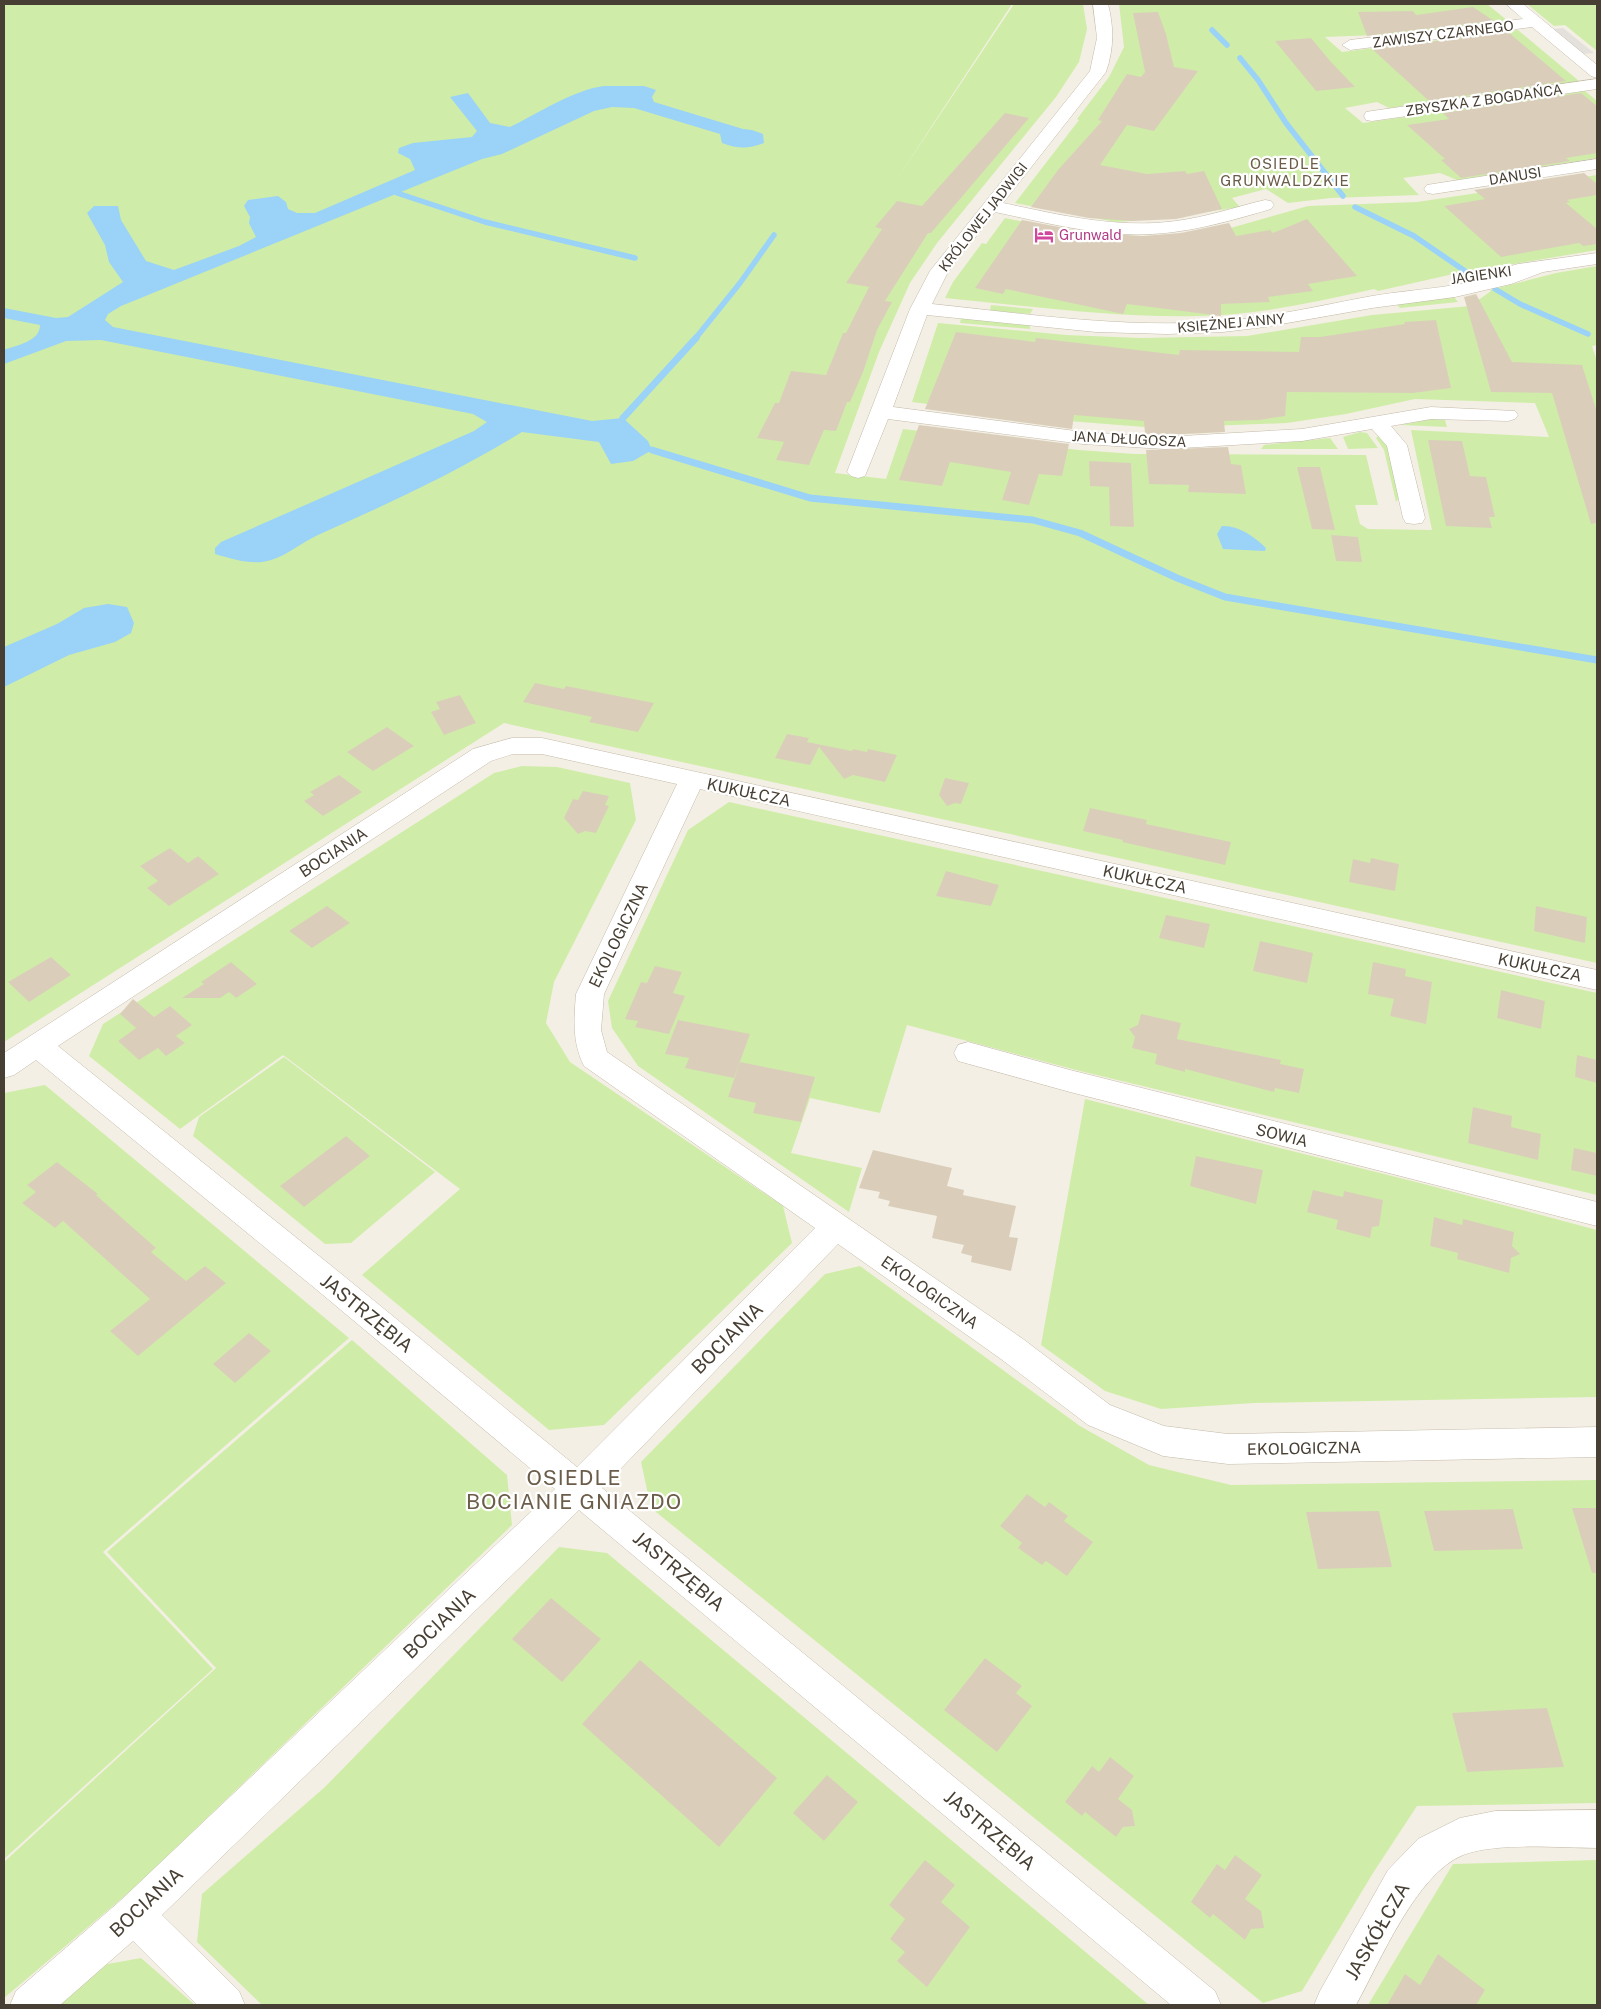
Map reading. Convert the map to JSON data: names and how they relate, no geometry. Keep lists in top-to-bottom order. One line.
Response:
{"streets":{"street":["ZAWISZY CZARNEGO","ZBYSZKA Z BOGDAŃCA","DANUSI","KRÓLOWEJ JADWIGI","KSIĘŻNEJ ANNY","JANA DŁUGOSZA","KUKUŁCZA","BOCIANIA","EKOLOGICZNA","SOWIA","JASTRZĘBIA","JASKÓŁCZA"]},"crossings":[["KRÓLOWEJ JADWIGI","KSIĘŻNEJ ANNY"],["KRÓLOWEJ JADWIGI","JANA DŁUGOSZA"],["KUKUŁCZA","BOCIANIA"],["KUKUŁCZA","EKOLOGICZNA"],["BOCIANIA","EKOLOGICZNA"],["BOCIANIA","JASTRZĘBIA"]],"districts":["OSIEDLE GRUNWALDZKIE","OSIEDLE BOCIANIE GNIAZDO"],"places":{"hotel":["Grunwald"]}}
